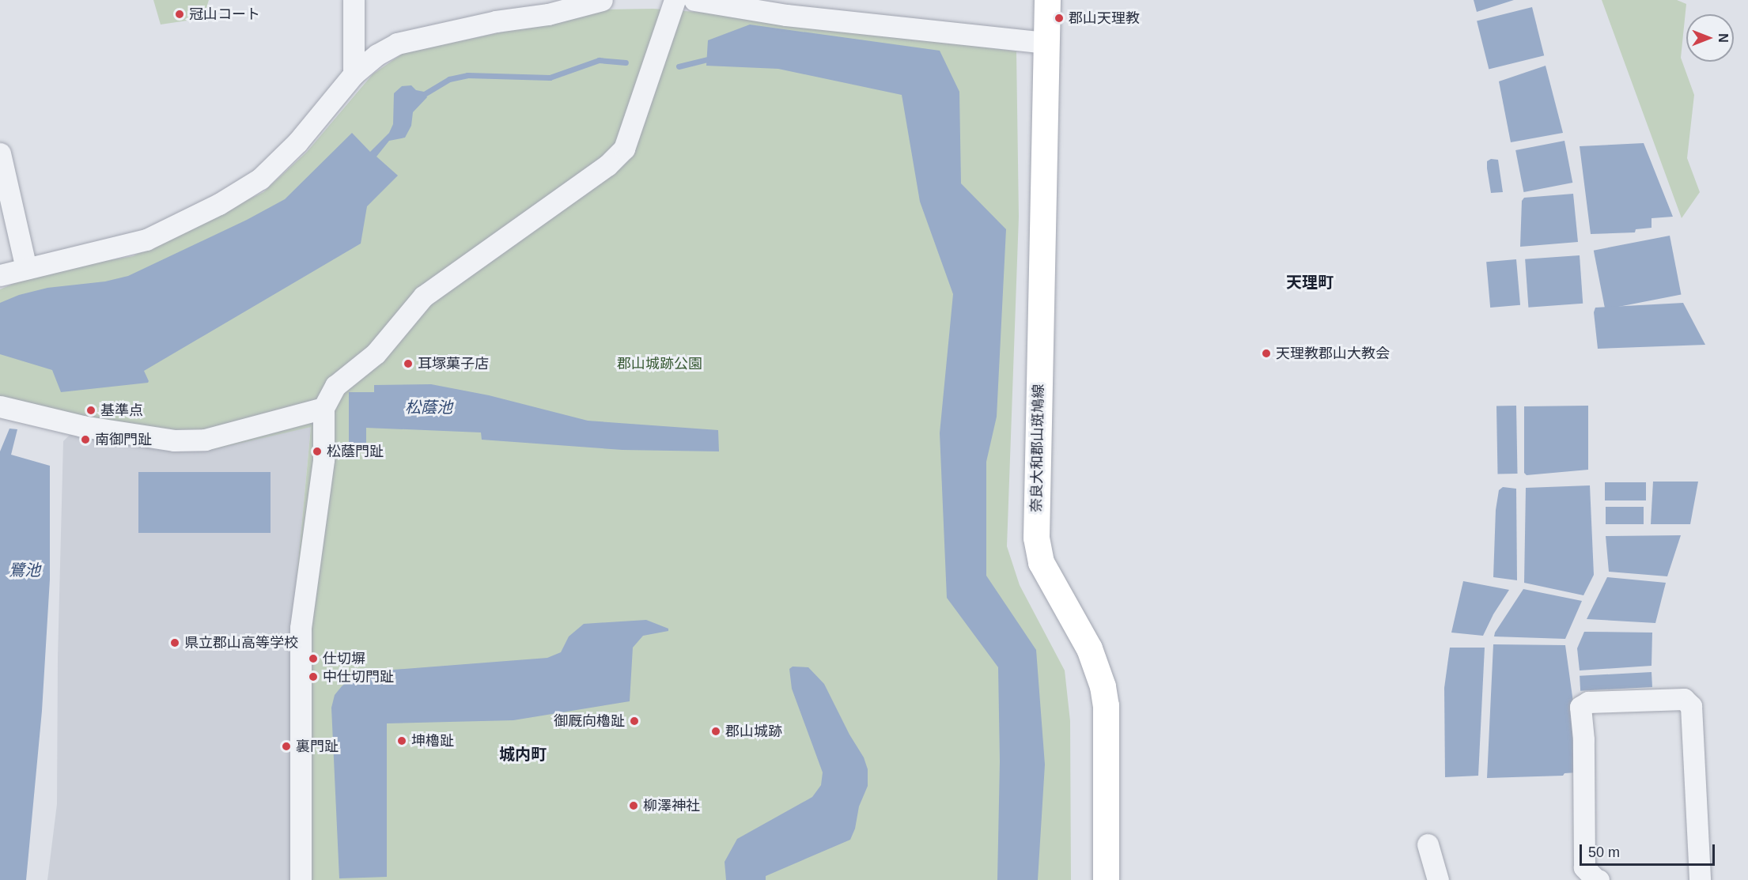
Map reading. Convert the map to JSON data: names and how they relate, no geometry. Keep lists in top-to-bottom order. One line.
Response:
{"streets":{"main road":["奈良大和郡山斑鳩線"]},"districts":["天理町","城内町"],"water":["松蔭池","鷺池"],"parks":["郡山城跡公園"],"places":["冠山コート","郡山天理教","天理教郡山大教会","耳塚菓子店","基準点","南御門趾","松蔭門趾","県立郡山高等学校","仕切塀","中仕切門趾","御厩向櫓趾","郡山城跡","坤櫓趾","裏門趾","柳澤神社"],"scale_bar":"50 m","north":"right"}
